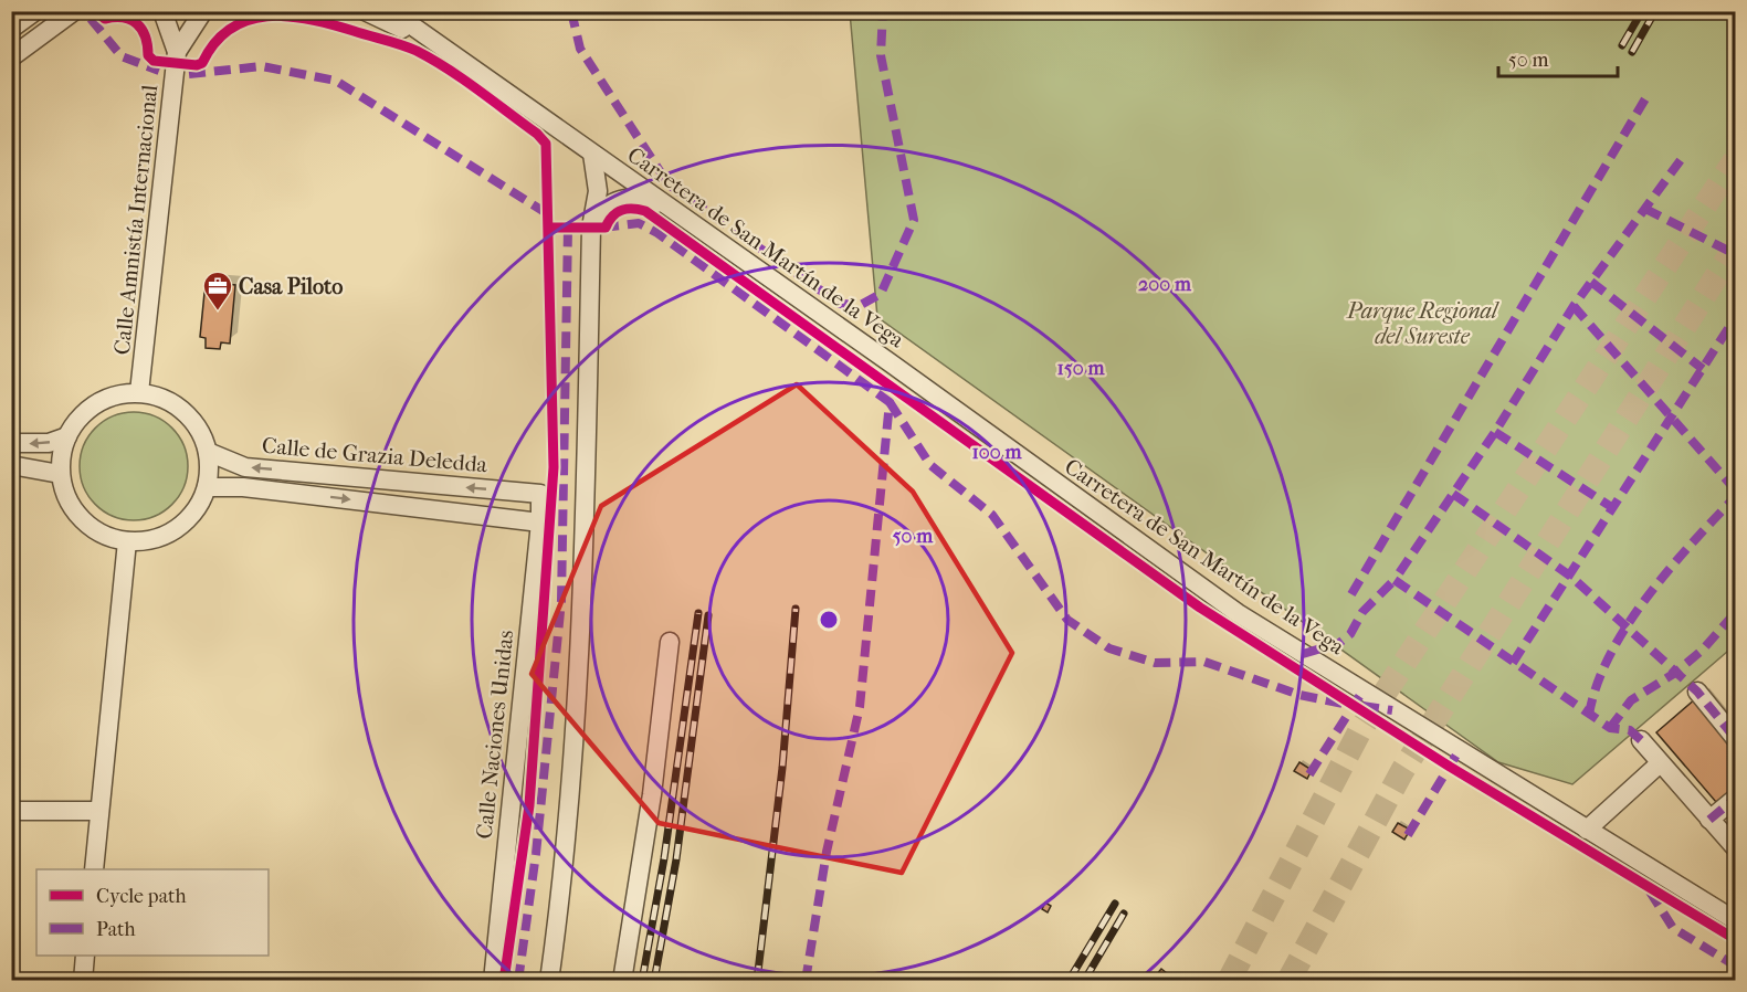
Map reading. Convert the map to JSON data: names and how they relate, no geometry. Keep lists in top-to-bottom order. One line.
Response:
{"streets":{"street":["Calle Amnistía Internacional","Carretera de San Martín de la Vega","Calle de Grazia Deledda","Calle Naciones Unidas"]},"crossings":[["Calle Amnistía Internacional","Calle de Grazia Deledda"],["Calle de Grazia Deledda","Calle Naciones Unidas"]],"parks":["Parque Regional del Sureste"],"places":{"office":["Casa Piloto"]},"legend":["Cycle path","Path"],"scale_bar":"50 m","rings":["200 m","150 m","100 m","50 m"]}
